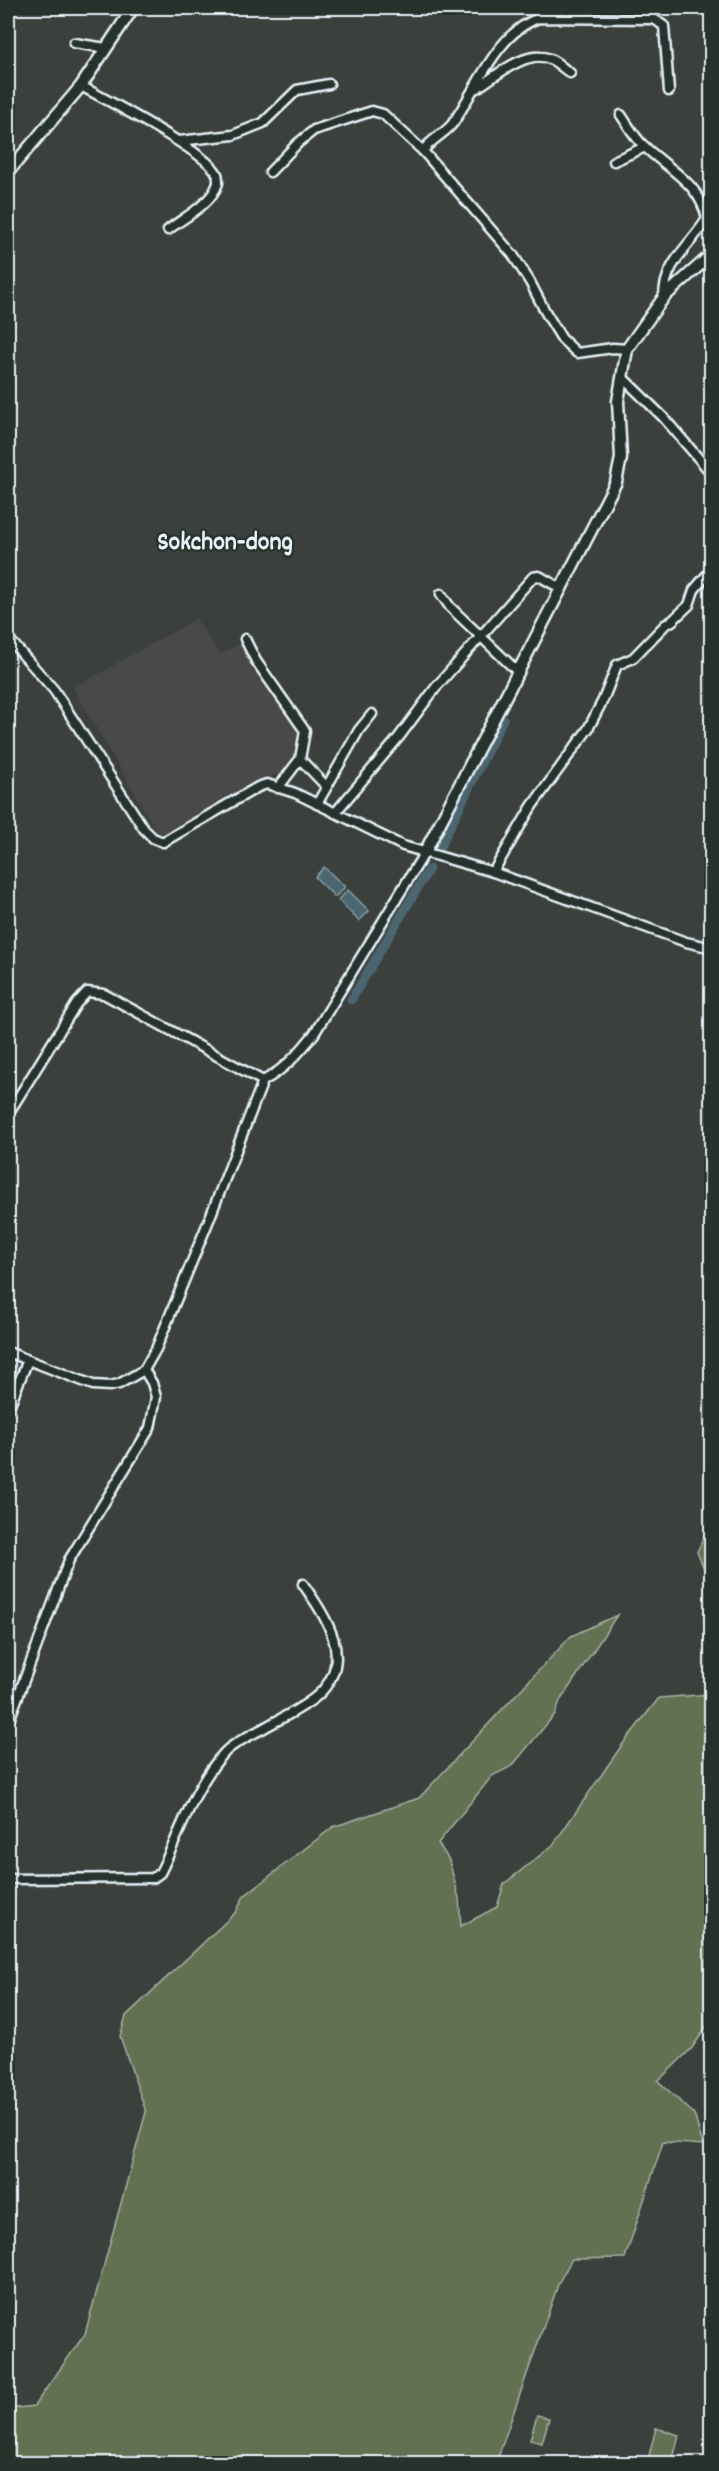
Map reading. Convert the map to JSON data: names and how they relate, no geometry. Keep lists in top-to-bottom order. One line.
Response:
{"districts":["Sokchon-dong"]}
